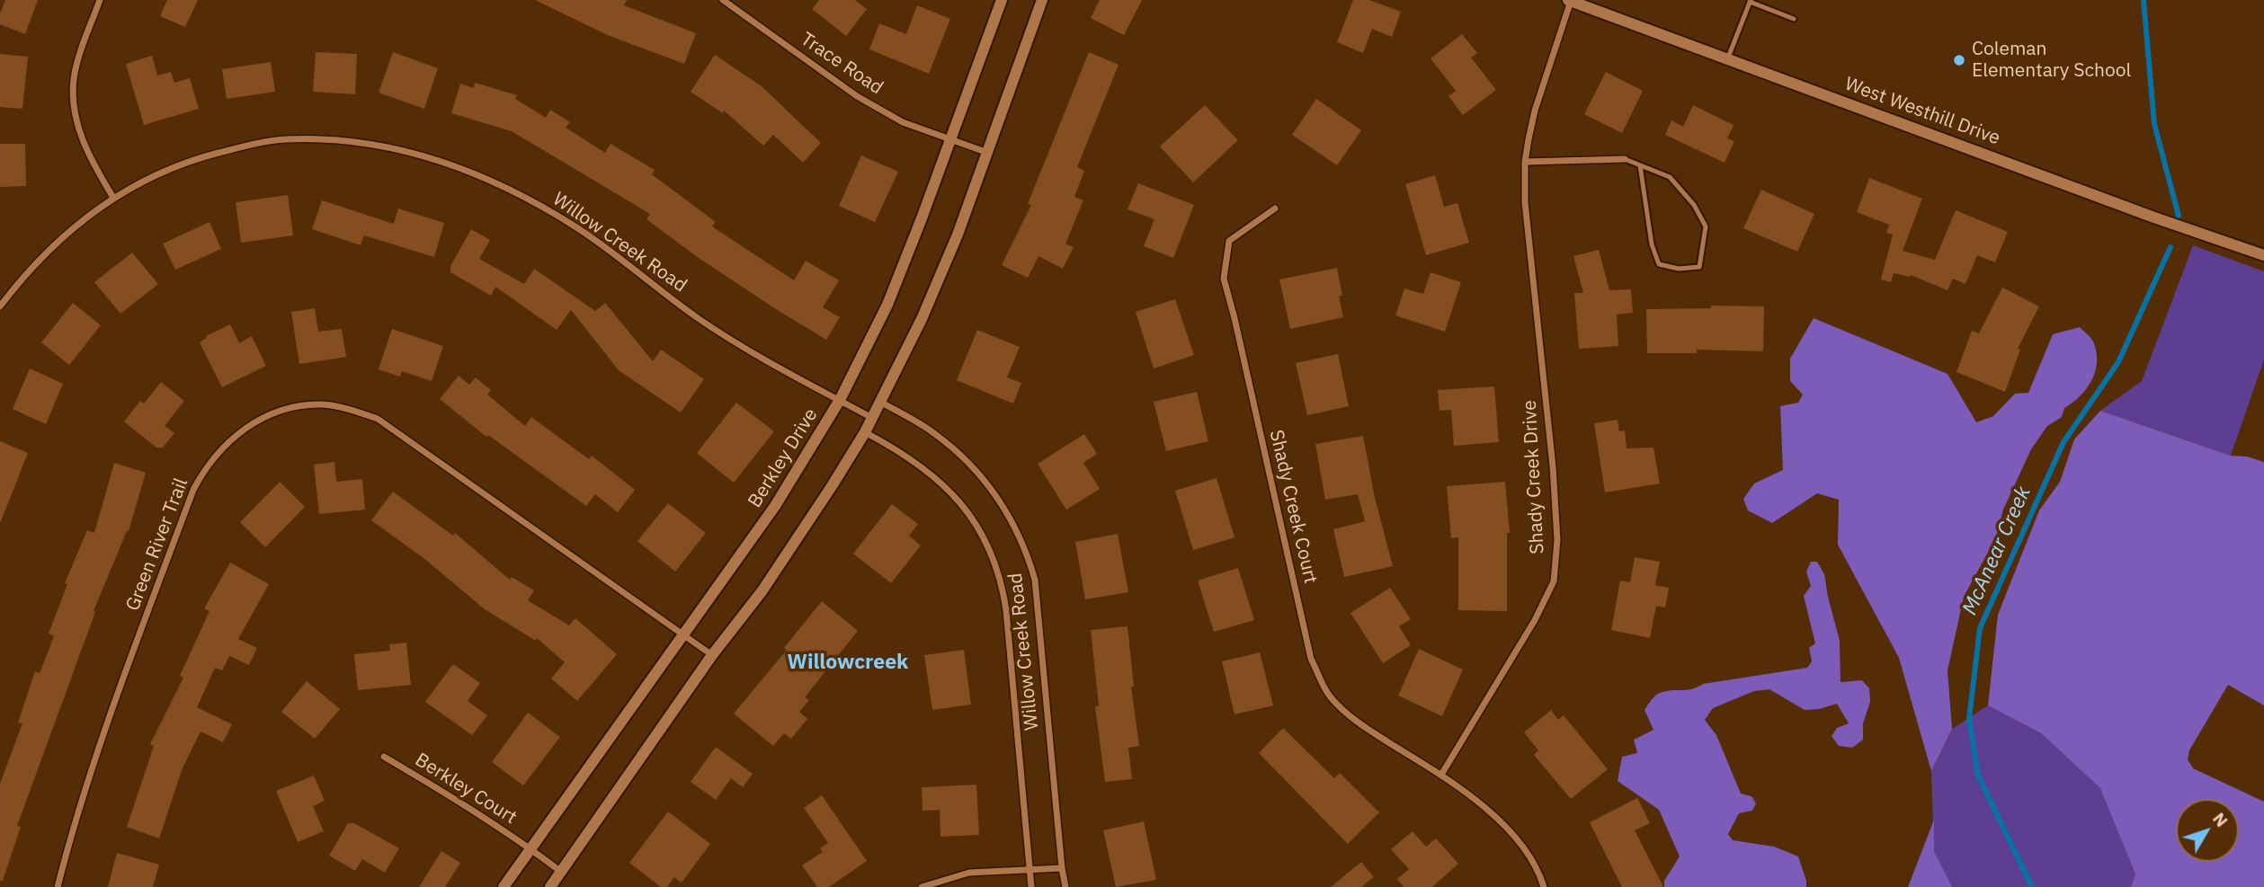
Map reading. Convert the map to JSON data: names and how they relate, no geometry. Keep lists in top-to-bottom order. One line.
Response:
{"streets":{"street":["Trace Road","West Westhill Drive","Willow Creek Road","Berkley Drive","Shady Creek Drive","Shady Creek Court","Green River Trail","Berkley Court"]},"crossings":[["Trace Road","Berkley Drive"],["West Westhill Drive","Shady Creek Drive"],["Willow Creek Road","Berkley Drive"],["Berkley Drive","Green River Trail"],["Berkley Drive","Berkley Court"],["Shady Creek Drive","Shady Creek Court"]],"districts":["Willowcreek"],"water":["McAnear Creek"],"places":["Coleman Elementary School"],"north":"top right"}
